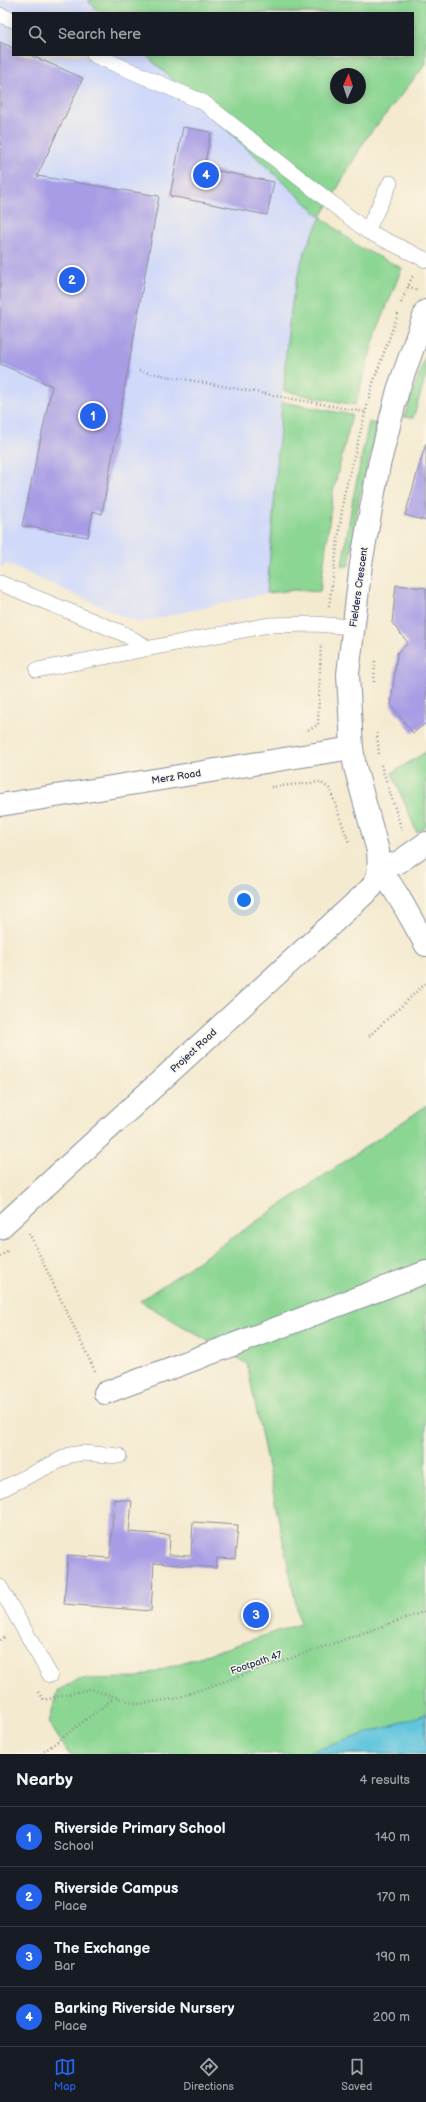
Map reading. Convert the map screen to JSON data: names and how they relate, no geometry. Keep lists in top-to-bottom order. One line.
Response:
{"streets":{"street":["Fielders Crescent","Merz Road","Project Road"],"path":["Footpath 47"]},"crossings":[["Fielders Crescent","Merz Road"],["Fielders Crescent","Project Road"]],"north":"top","page":{"search":"Search here","pins":["4","2","1","3"],"heading":["Nearby","4 results"],"list":[{"mark":"1","name":"Riverside Primary School","note":"School","value":"140 m"},{"mark":"2","name":"Riverside Campus","note":"Place","value":"170 m"},{"mark":"3","name":"The Exchange","note":"Bar","value":"190 m"},{"mark":"4","name":"Barking Riverside Nursery","note":"Place","value":"200 m"}],"nav":["Map","Directions","Saved"]}}
